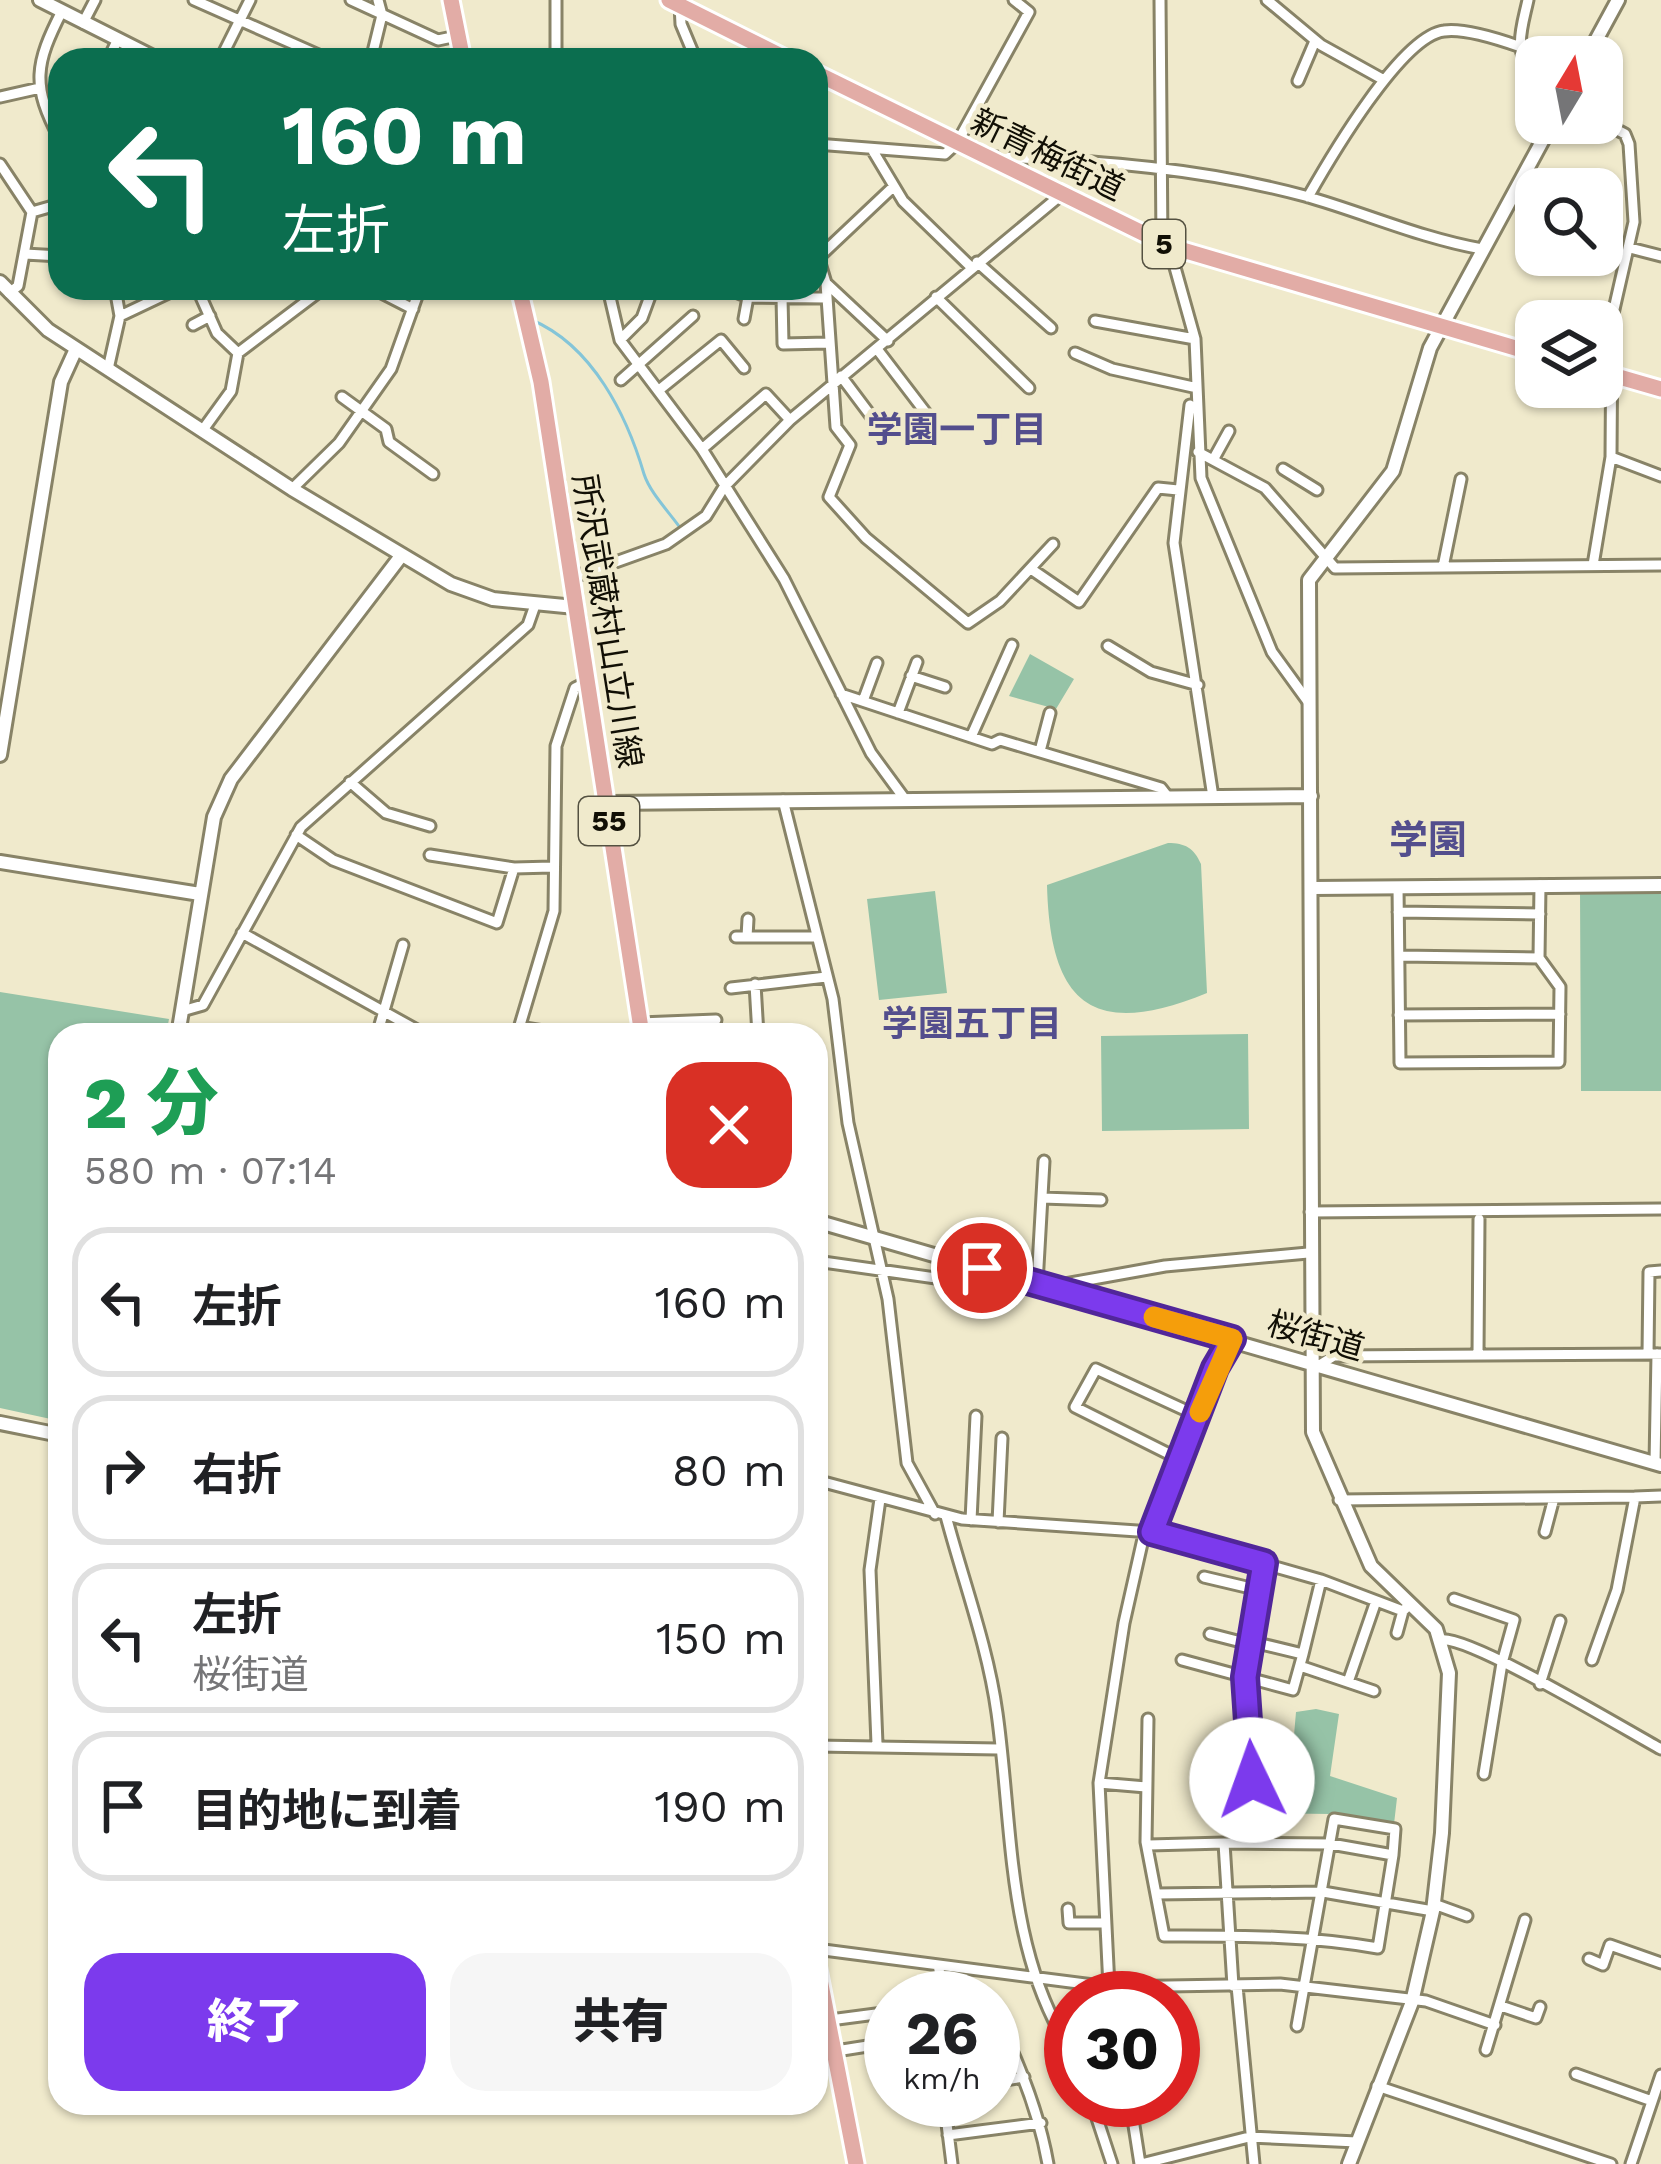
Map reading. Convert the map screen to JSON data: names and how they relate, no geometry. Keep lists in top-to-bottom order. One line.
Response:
{"streets":{"main road":["新青梅街道","5","所沢武蔵村山立川線","55"],"street":["桜街道"]},"districts":["学園一丁目","学園","学園五丁目"],"north":"top","page":{"turn":["160 m","左折"],"heading":["2 分","580 m · 07:14"],"list":[{"name":"左折","value":"160 m"},{"name":"右折","value":"80 m"},{"name":"左折","note":"桜街道","value":"150 m"},{"name":"目的地に到着","value":"190 m"}],"buttons":["終了","共有"],"speed":"26 km/h","limit":"30"}}
